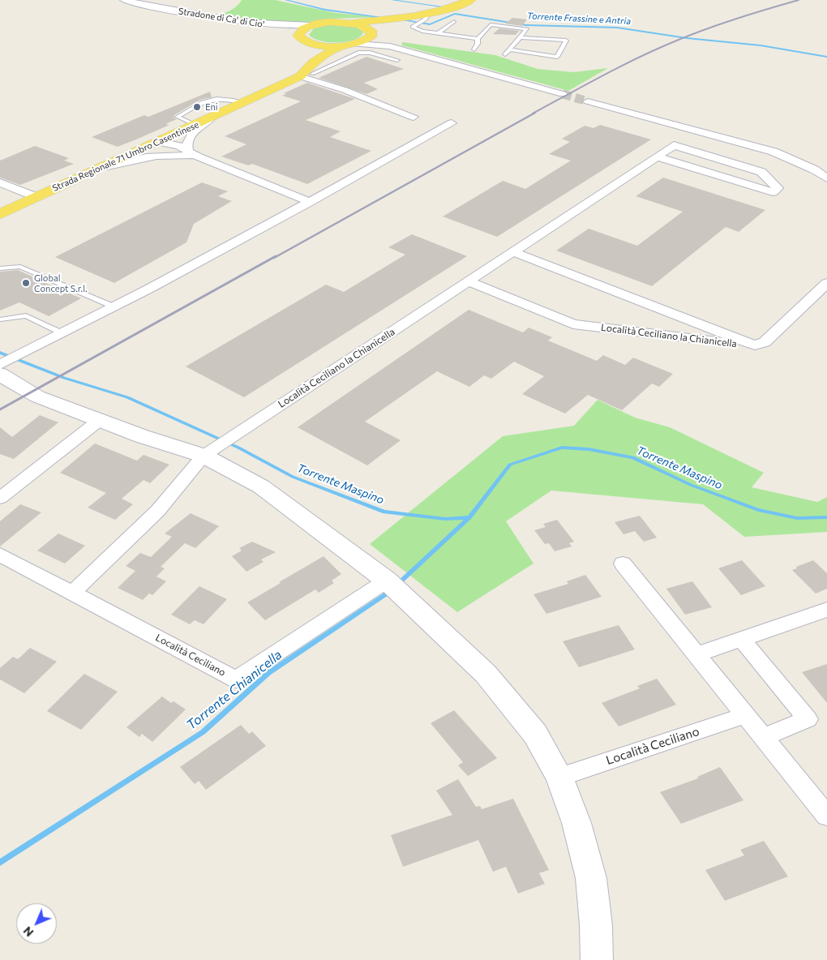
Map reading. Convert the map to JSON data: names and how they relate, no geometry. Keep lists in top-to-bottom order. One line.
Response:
{"streets":{"main road":["Strada Regionale 71 Umbro Casentinese"],"street":["Stradone di Ca' di Cio'","Località Ceciliano la Chianicella","Località Ceciliano"]},"water":["Torrente Frassine e Antria","Torrente Maspino","Torrente Chianicella"],"places":["Eni","Global Concept S.r.l."],"north":"bottom left"}
